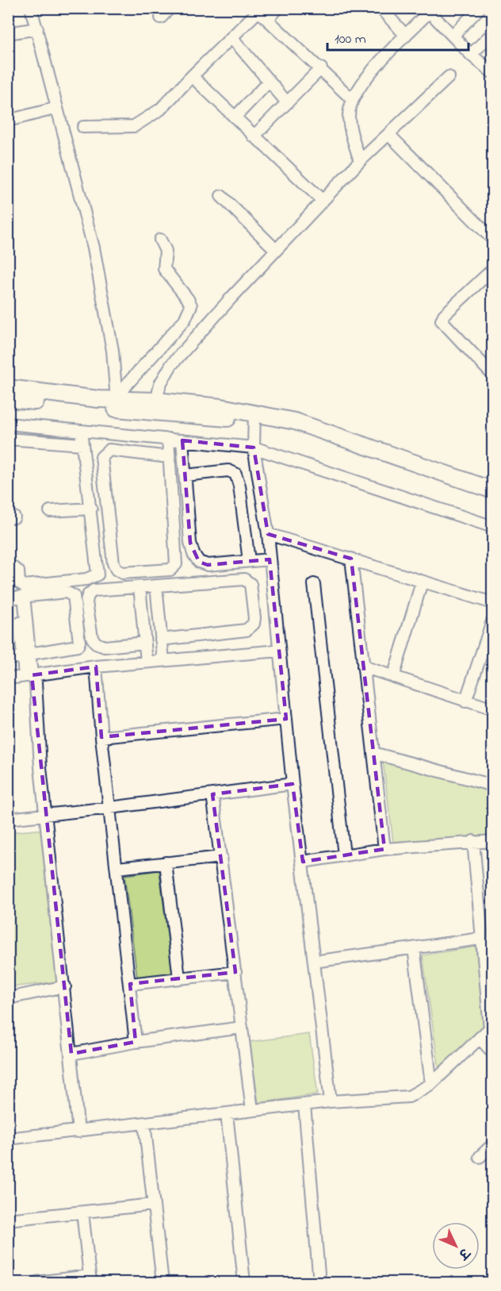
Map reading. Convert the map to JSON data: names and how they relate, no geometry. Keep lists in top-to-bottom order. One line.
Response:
{"scale_bar":"100 m","north":"bottom right"}
